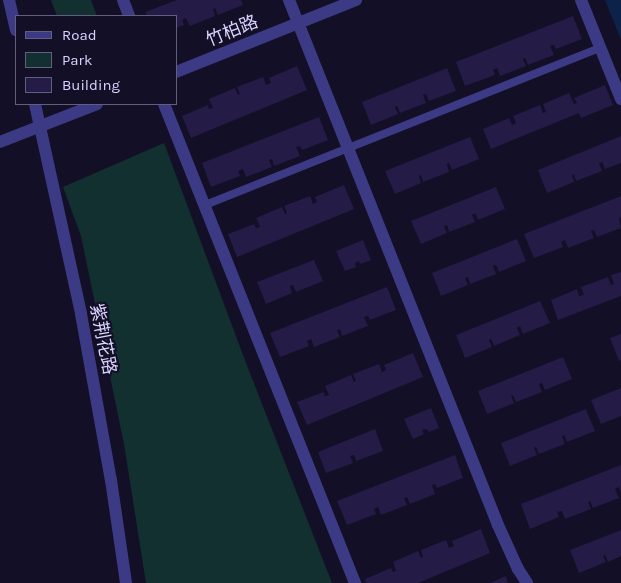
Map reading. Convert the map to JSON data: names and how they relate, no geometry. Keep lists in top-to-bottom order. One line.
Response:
{"streets":{"street":["竹柏路","紫荆花路"]},"legend":["Road","Park","Building"]}
